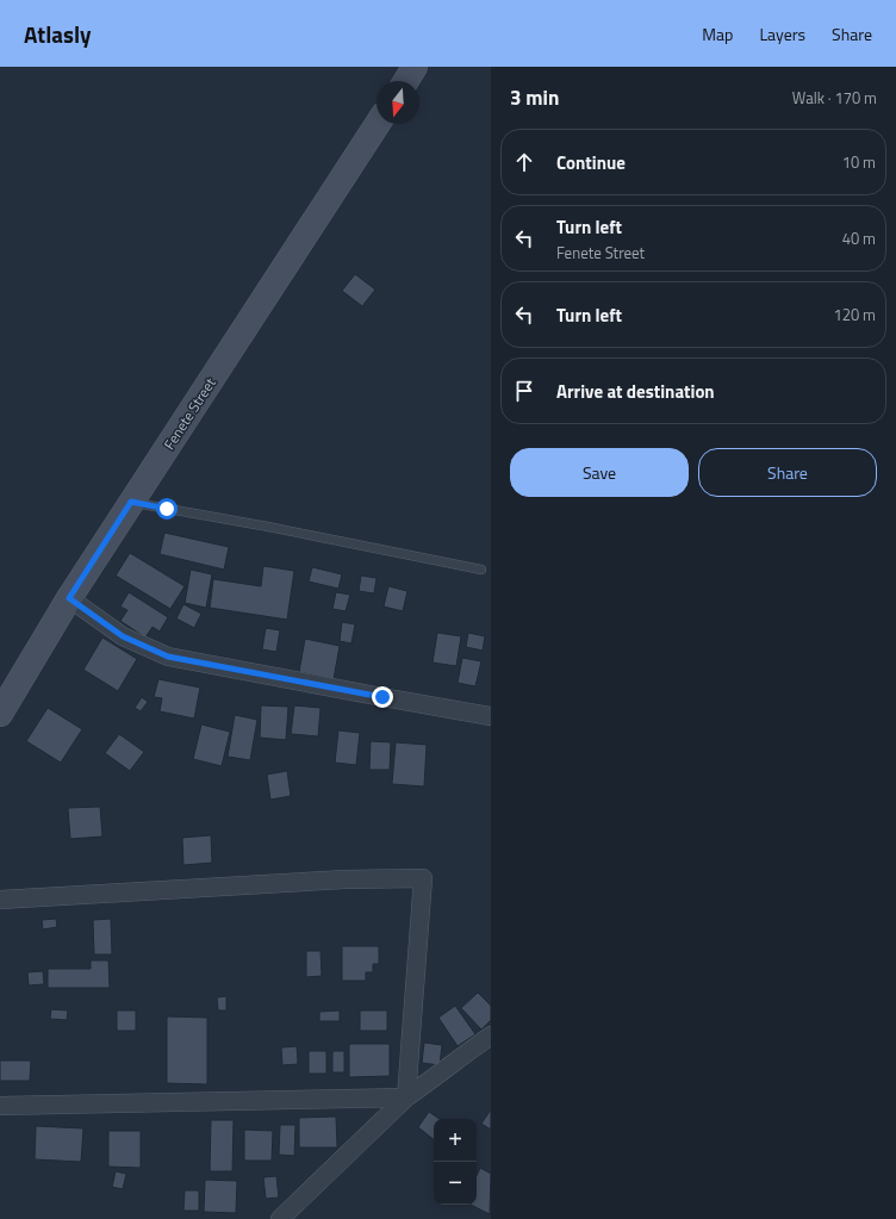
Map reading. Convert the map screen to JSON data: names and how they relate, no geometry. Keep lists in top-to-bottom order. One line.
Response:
{"streets":{"main road":["Fenete Street"]},"north":"bottom","page":{"header":"Atlasly","nav":["Map","Layers","Share"],"heading":["3 min","Walk · 170 m"],"list":[["Continue","10 m"],["Turn left","Fenete Street","40 m"],["Turn left","120 m"],"Arrive at destination"],"buttons":["Save","Share"],"map_buttons":["+","−"]}}
